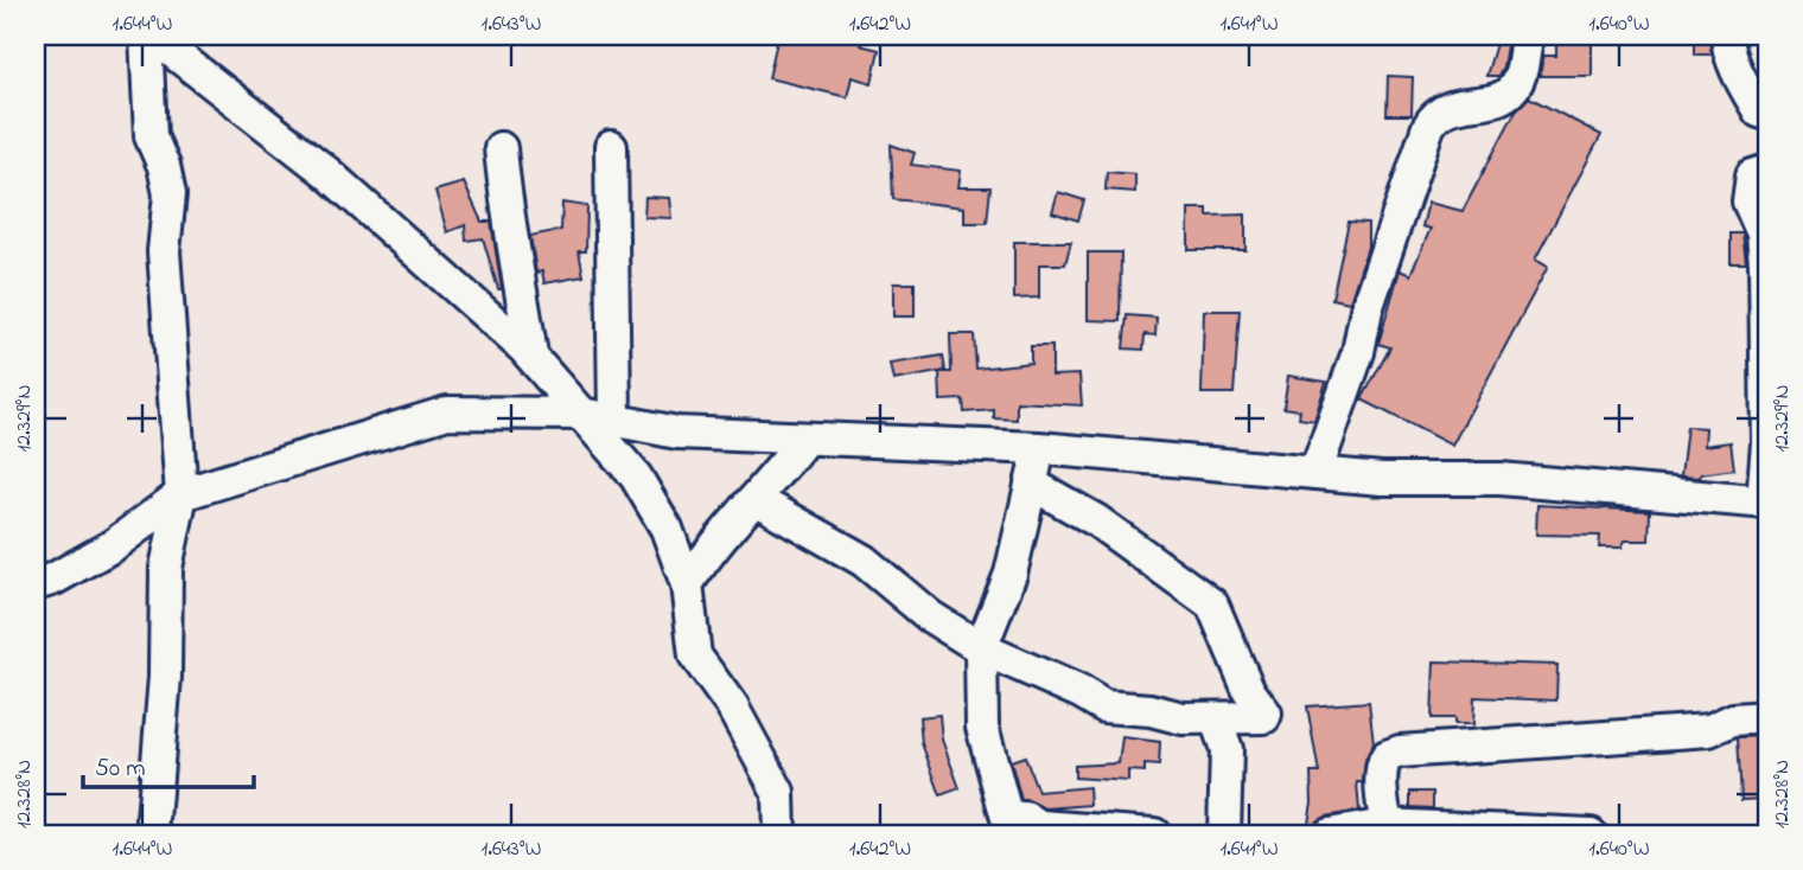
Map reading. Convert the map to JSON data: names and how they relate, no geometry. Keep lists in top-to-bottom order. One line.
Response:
{"scale_bar":"50 m","coordinates":["1.644°W","1.643°W","1.642°W","1.641°W","1.640°W","12.329°N","12.328°N"]}
